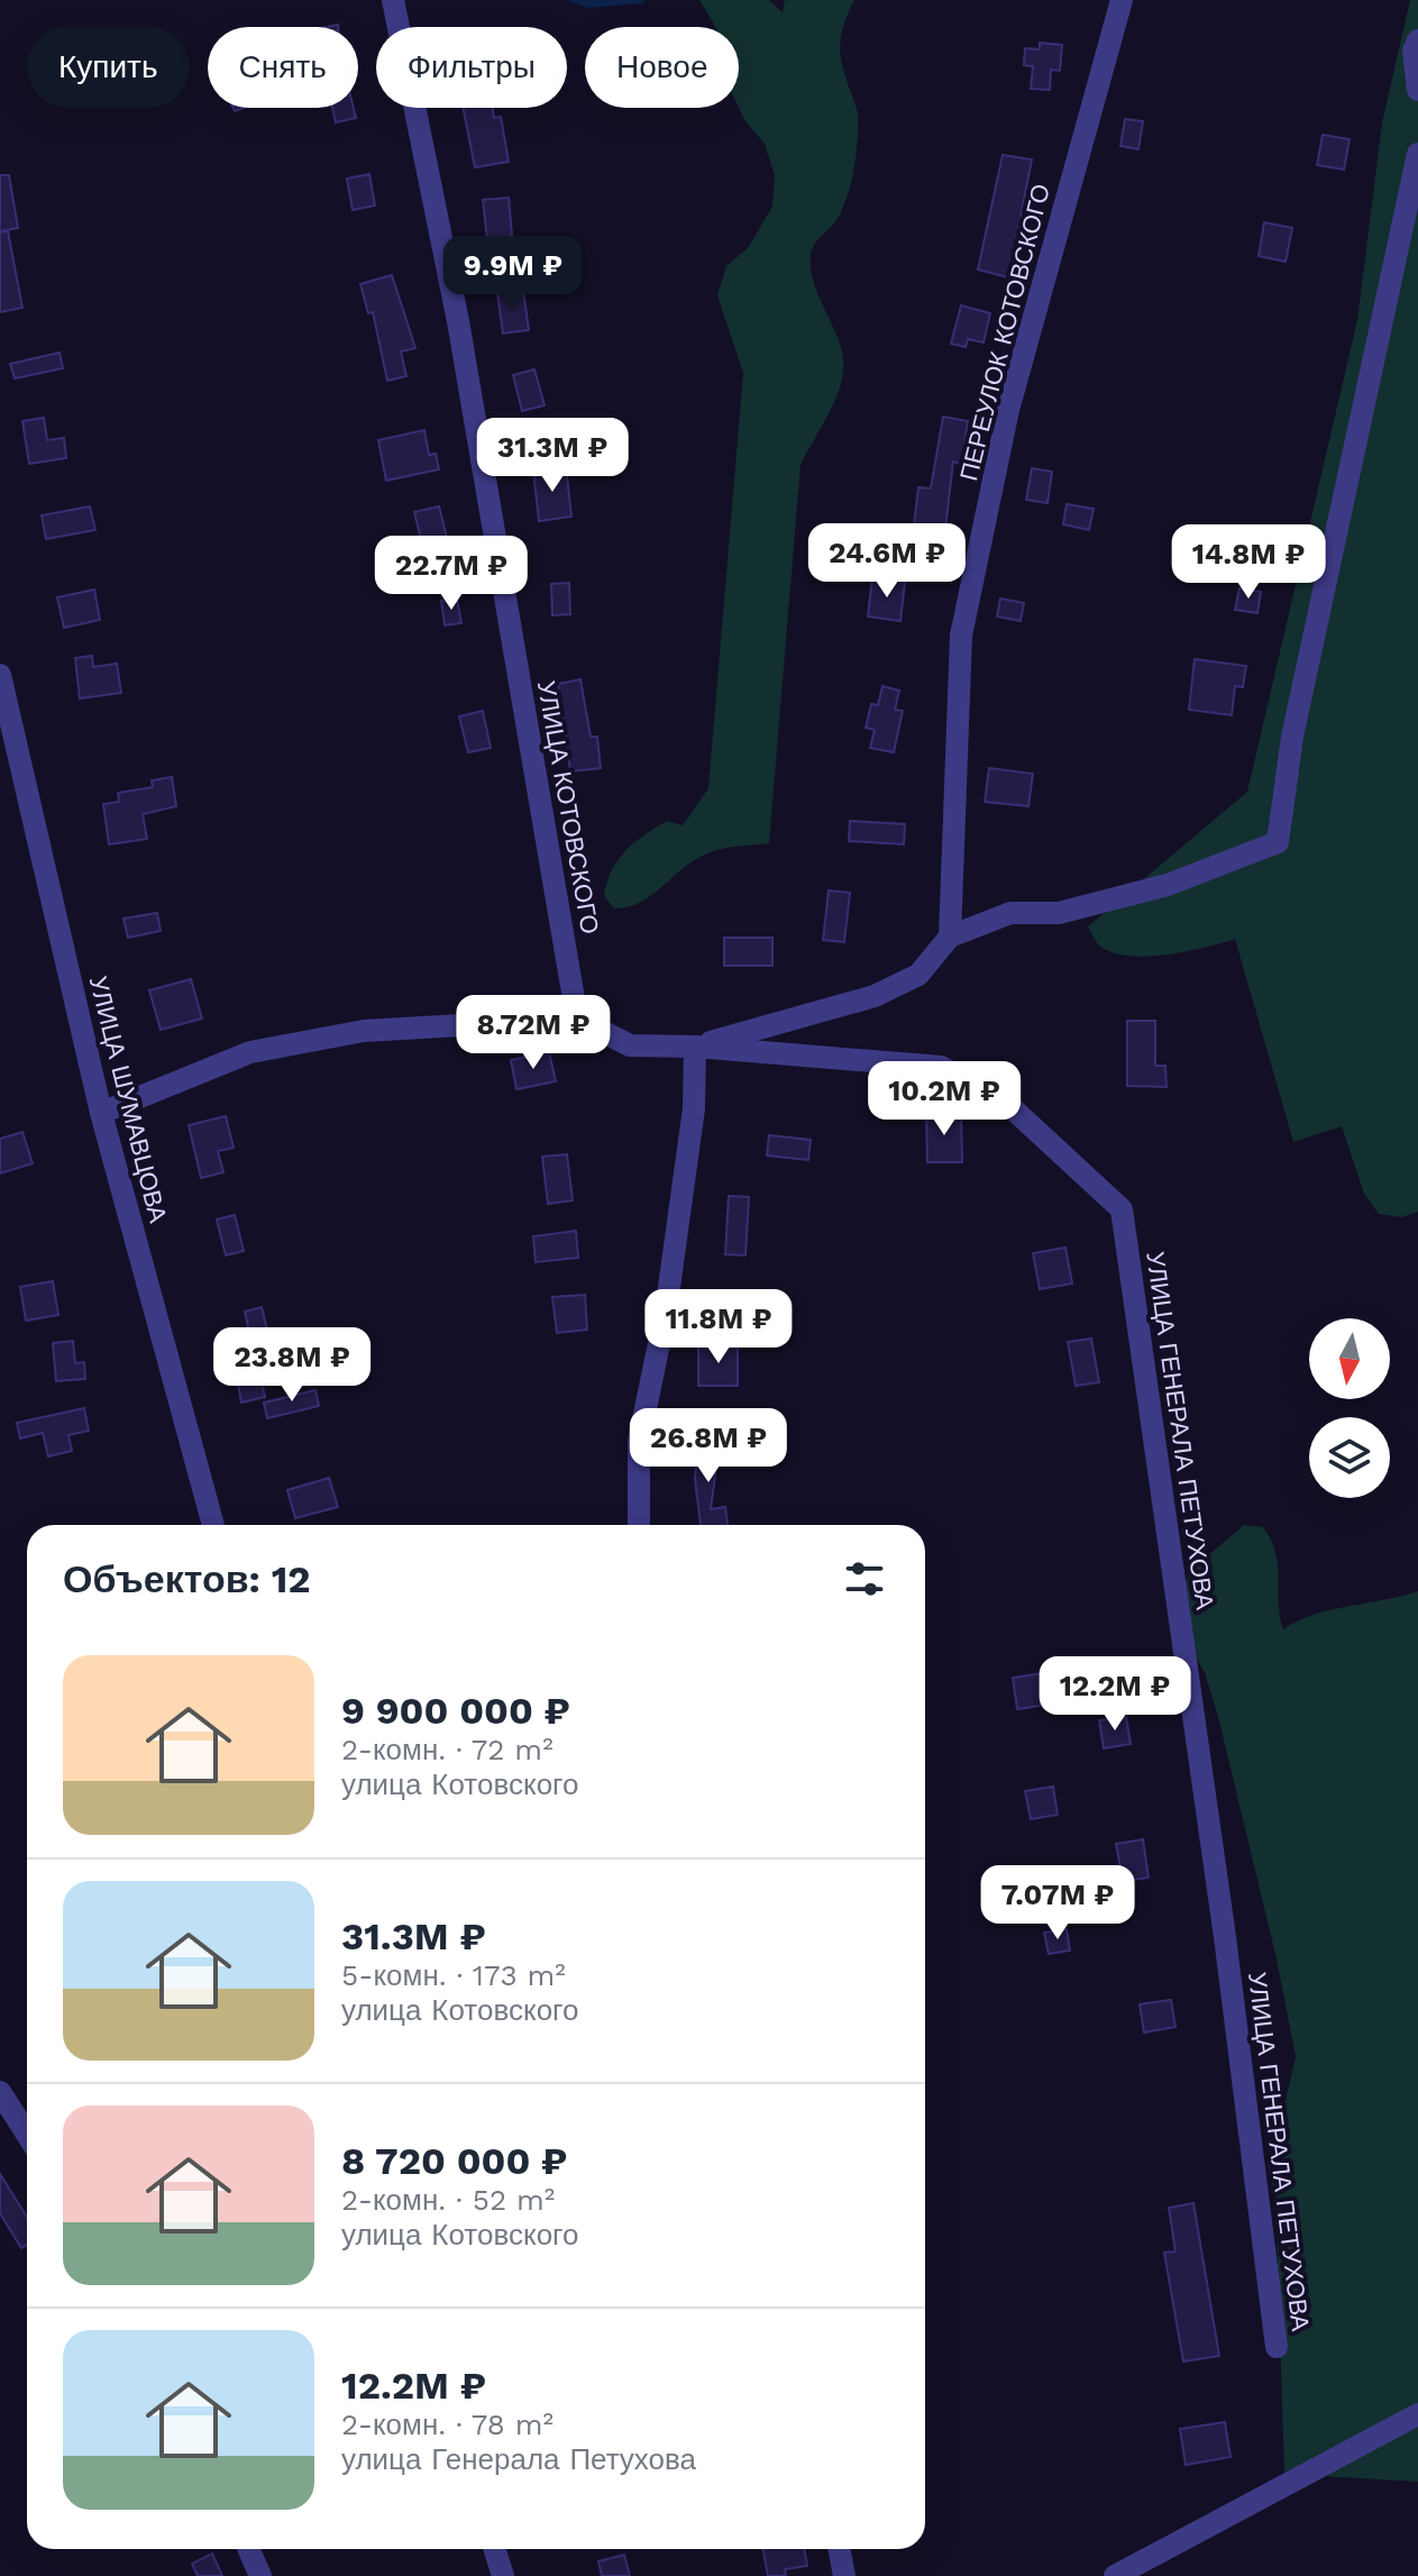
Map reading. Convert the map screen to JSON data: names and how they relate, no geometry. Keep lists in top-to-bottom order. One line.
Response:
{"streets":{"street":["ПЕРЕУЛОК КОТОВСКОГО","УЛИЦА КОТОВСКОГО","УЛИЦА ШУМАВЦОВА","УЛИЦА ГЕНЕРАЛА ПЕТУХОВА"]},"north":"bottom","page":{"chip":["Купить","Снять","Фильтры","Новое"],"price":["9.9M ₽","31.3M ₽","24.6M ₽","14.8M ₽","22.7M ₽","8.72M ₽","10.2M ₽","11.8M ₽","23.8M ₽","26.8M ₽","12.2M ₽","7.07M ₽"],"heading":"Объектов: 12","list":[{"name":"9 900 000 ₽","note":"2-комн. · 72 m² · улица Котовского"},{"name":"31.3M ₽","note":"5-комн. · 173 m² · улица Котовского"},{"name":"8 720 000 ₽","note":"2-комн. · 52 m² · улица Котовского"},{"name":"12.2M ₽","note":"2-комн. · 78 m² · улица Генерала Петухова"}]}}
